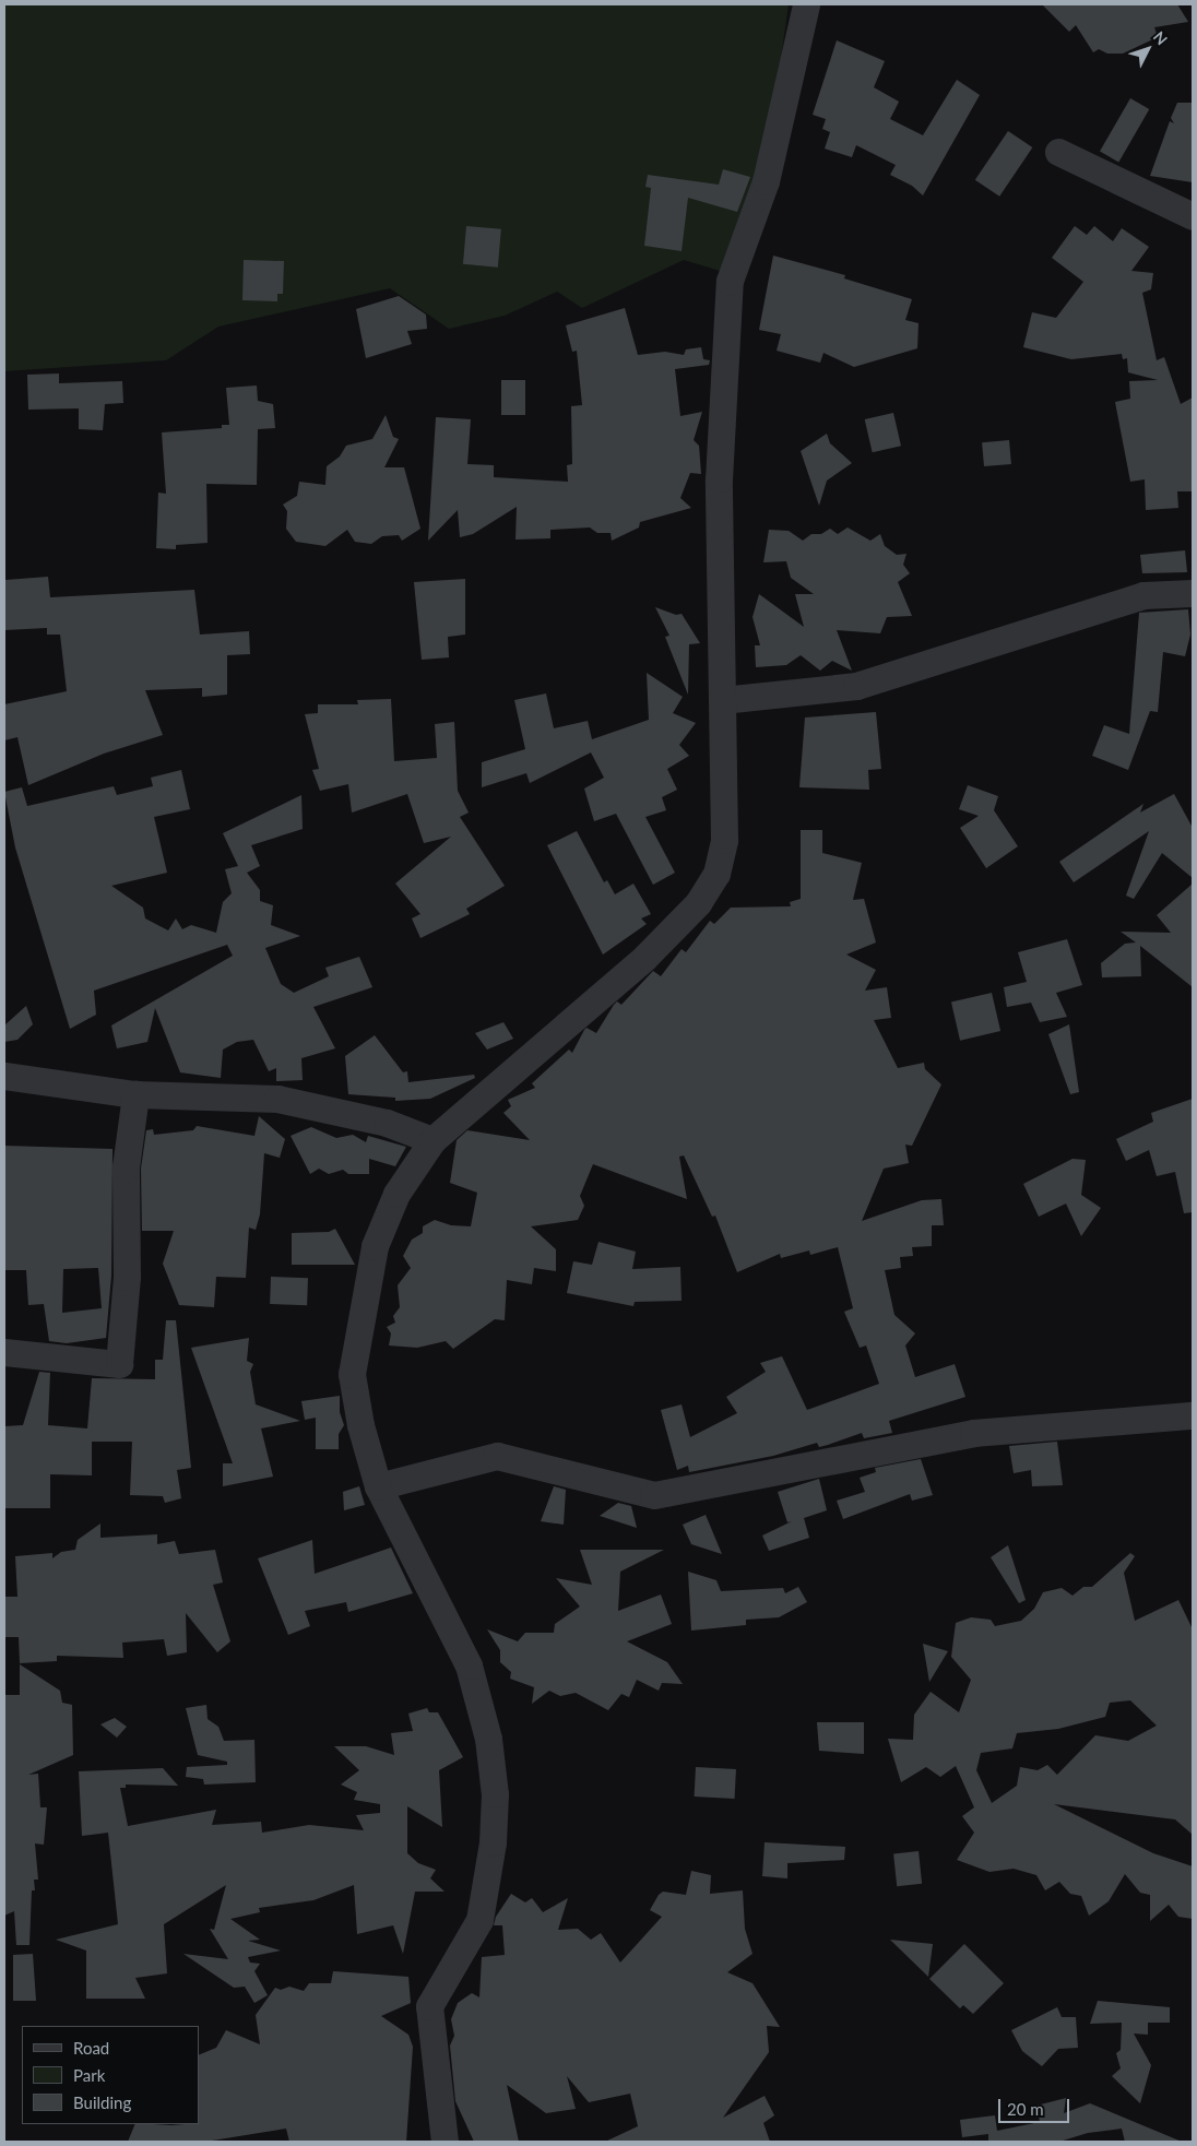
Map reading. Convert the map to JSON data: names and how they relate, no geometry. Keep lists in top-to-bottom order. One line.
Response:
{"legend":["Road","Park","Building"],"scale_bar":"20 m","north":"top right"}
